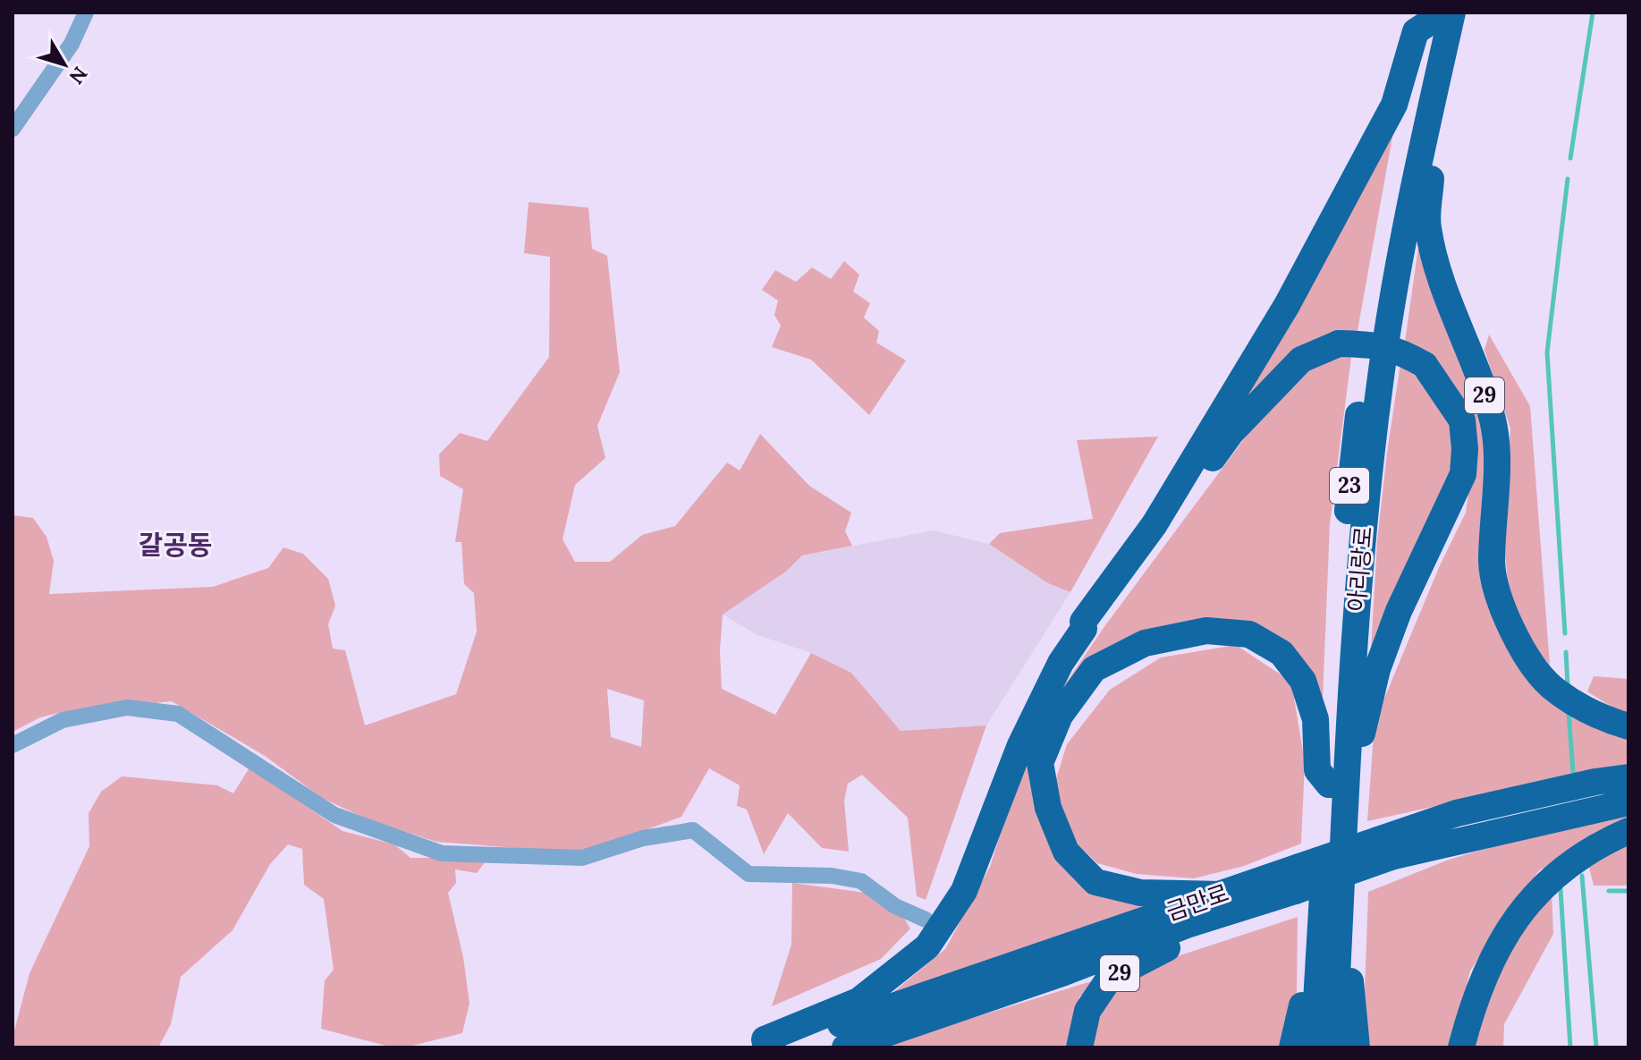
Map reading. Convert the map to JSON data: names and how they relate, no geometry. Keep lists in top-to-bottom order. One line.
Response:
{"streets":{"highway":["29","23","아리랑로","금만로"]},"crossings":[["29","아리랑로"],["29","금만로"]],"districts":["갈공동"],"north":"bottom right"}
